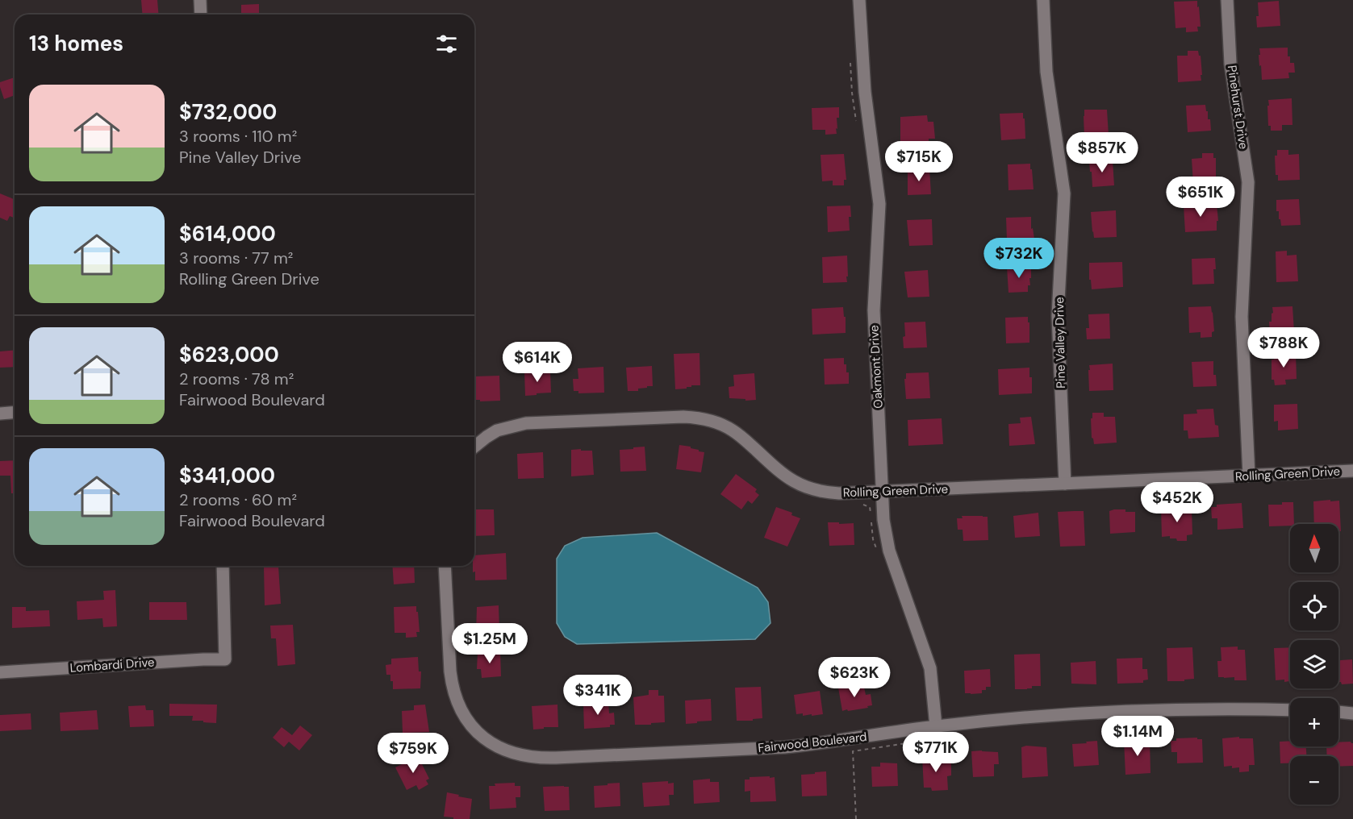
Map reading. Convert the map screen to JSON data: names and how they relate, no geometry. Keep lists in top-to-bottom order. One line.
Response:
{"streets":{"street":["Pinehurst Drive","Pine Valley Drive","Oakmont Drive","Rolling Green Drive","Lombardi Drive","Fairwood Boulevard"]},"crossings":[["Pinehurst Drive","Rolling Green Drive"],["Pine Valley Drive","Rolling Green Drive"],["Oakmont Drive","Rolling Green Drive"],["Oakmont Drive","Fairwood Boulevard"]],"north":"top","page":{"heading":"13 homes","list":[{"name":"$732,000","note":"3 rooms · 110 m² · Pine Valley Drive"},{"name":"$614,000","note":"3 rooms · 77 m² · Rolling Green Drive"},{"name":"$623,000","note":"2 rooms · 78 m² · Fairwood Boulevard"},{"name":"$341,000","note":"2 rooms · 60 m² · Fairwood Boulevard"}],"price":["$857K","$715K","$651K","$732K","$788K","$614K","$452K","$1.25M","$623K","$341K","$1.14M","$771K","$759K"],"map_buttons":["+","−"]}}
